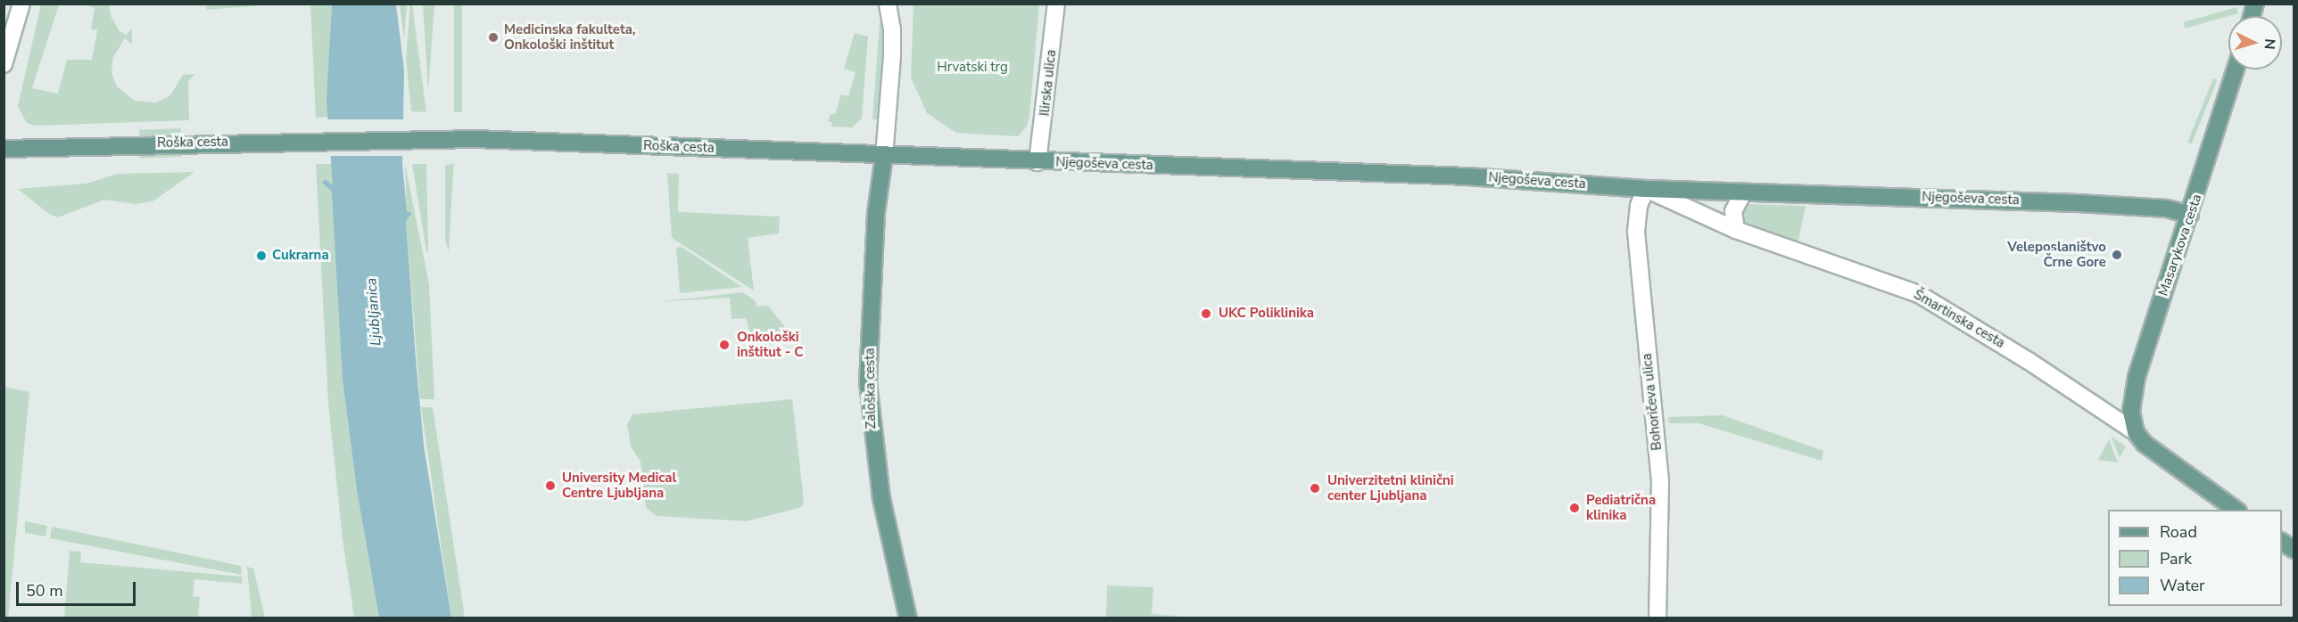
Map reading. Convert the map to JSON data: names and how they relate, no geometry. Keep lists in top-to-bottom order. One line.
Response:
{"streets":{"main road":["Ilirska ulica","Roška cesta","Njegoševa cesta","Masarykova cesta","Šmartinska cesta","Zaloška cesta","Bohoričeva ulica"]},"crossings":[["Ilirska ulica","Njegoševa cesta"],["Roška cesta","Njegoševa cesta"],["Roška cesta","Zaloška cesta"],["Njegoševa cesta","Masarykova cesta"],["Njegoševa cesta","Šmartinska cesta"],["Njegoševa cesta","Zaloška cesta"],["Njegoševa cesta","Bohoričeva ulica"],["Masarykova cesta","Šmartinska cesta"],["Šmartinska cesta","Bohoričeva ulica"]],"water":["Ljubljanica"],"parks":["Hrvatski trg"],"places":["Medicinska fakulteta, Onkološki inštitut","Veleposlaništvo Črne Gore","Cukrarna","UKC Poliklinika","Onkološki inštitut - C","University Medical Centre Ljubljana","Univerzitetni klinični center Ljubljana","Pediatrična klinika"],"legend":["Road","Park","Water"],"scale_bar":"50 m","north":"right"}
